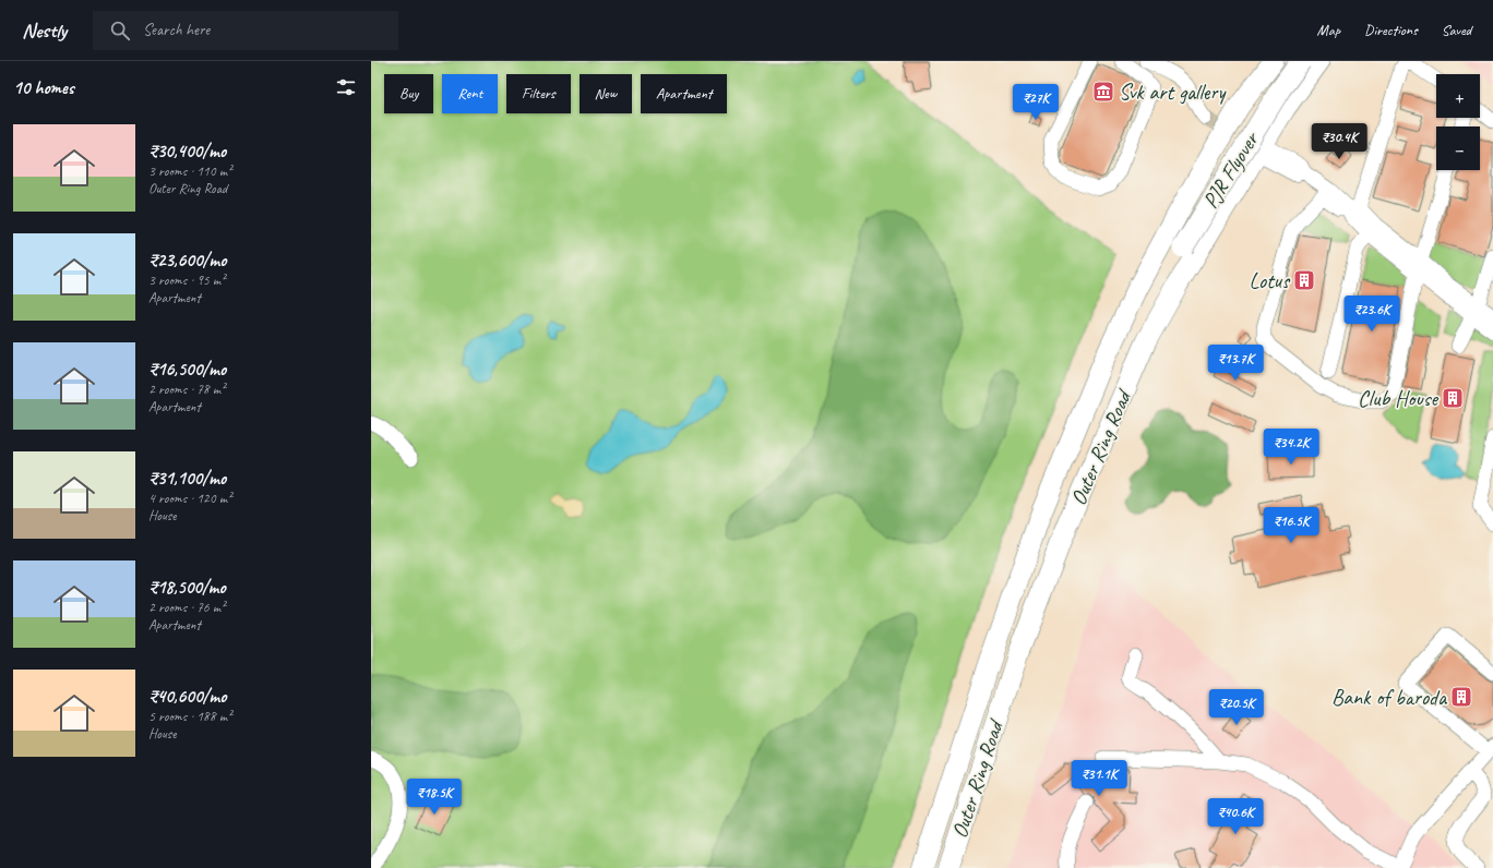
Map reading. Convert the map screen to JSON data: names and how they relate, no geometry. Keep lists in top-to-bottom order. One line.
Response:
{"streets":{"highway":["PJR Flyover","Outer Ring Road"]},"crossings":[["PJR Flyover","Outer Ring Road"]],"places":{"museum":["Svk art gallery"],"building":["Lotus","Club House","Bank of baroda"]},"page":{"header":"Nestly","search":"Search here","nav":["Map","Directions","Saved"],"heading":"10 homes","map_buttons":["+","−"],"chip":["Buy","Rent","Filters","New","Apartment"],"price":["₹27K","₹30.4K","₹23.6K","₹13.7K","₹34.2K","₹16.5K","₹20.5K","₹31.1K","₹18.5K","₹40.6K"],"list":[{"name":"₹30,400/mo","note":"3 rooms · 110 m² · Outer Ring Road"},{"name":"₹23,600/mo","note":"3 rooms · 95 m² · Apartment"},{"name":"₹16,500/mo","note":"2 rooms · 78 m² · Apartment"},{"name":"₹31,100/mo","note":"4 rooms · 120 m² · House"},{"name":"₹18,500/mo","note":"2 rooms · 76 m² · Apartment"},{"name":"₹40,600/mo","note":"5 rooms · 188 m² · House"}]}}
